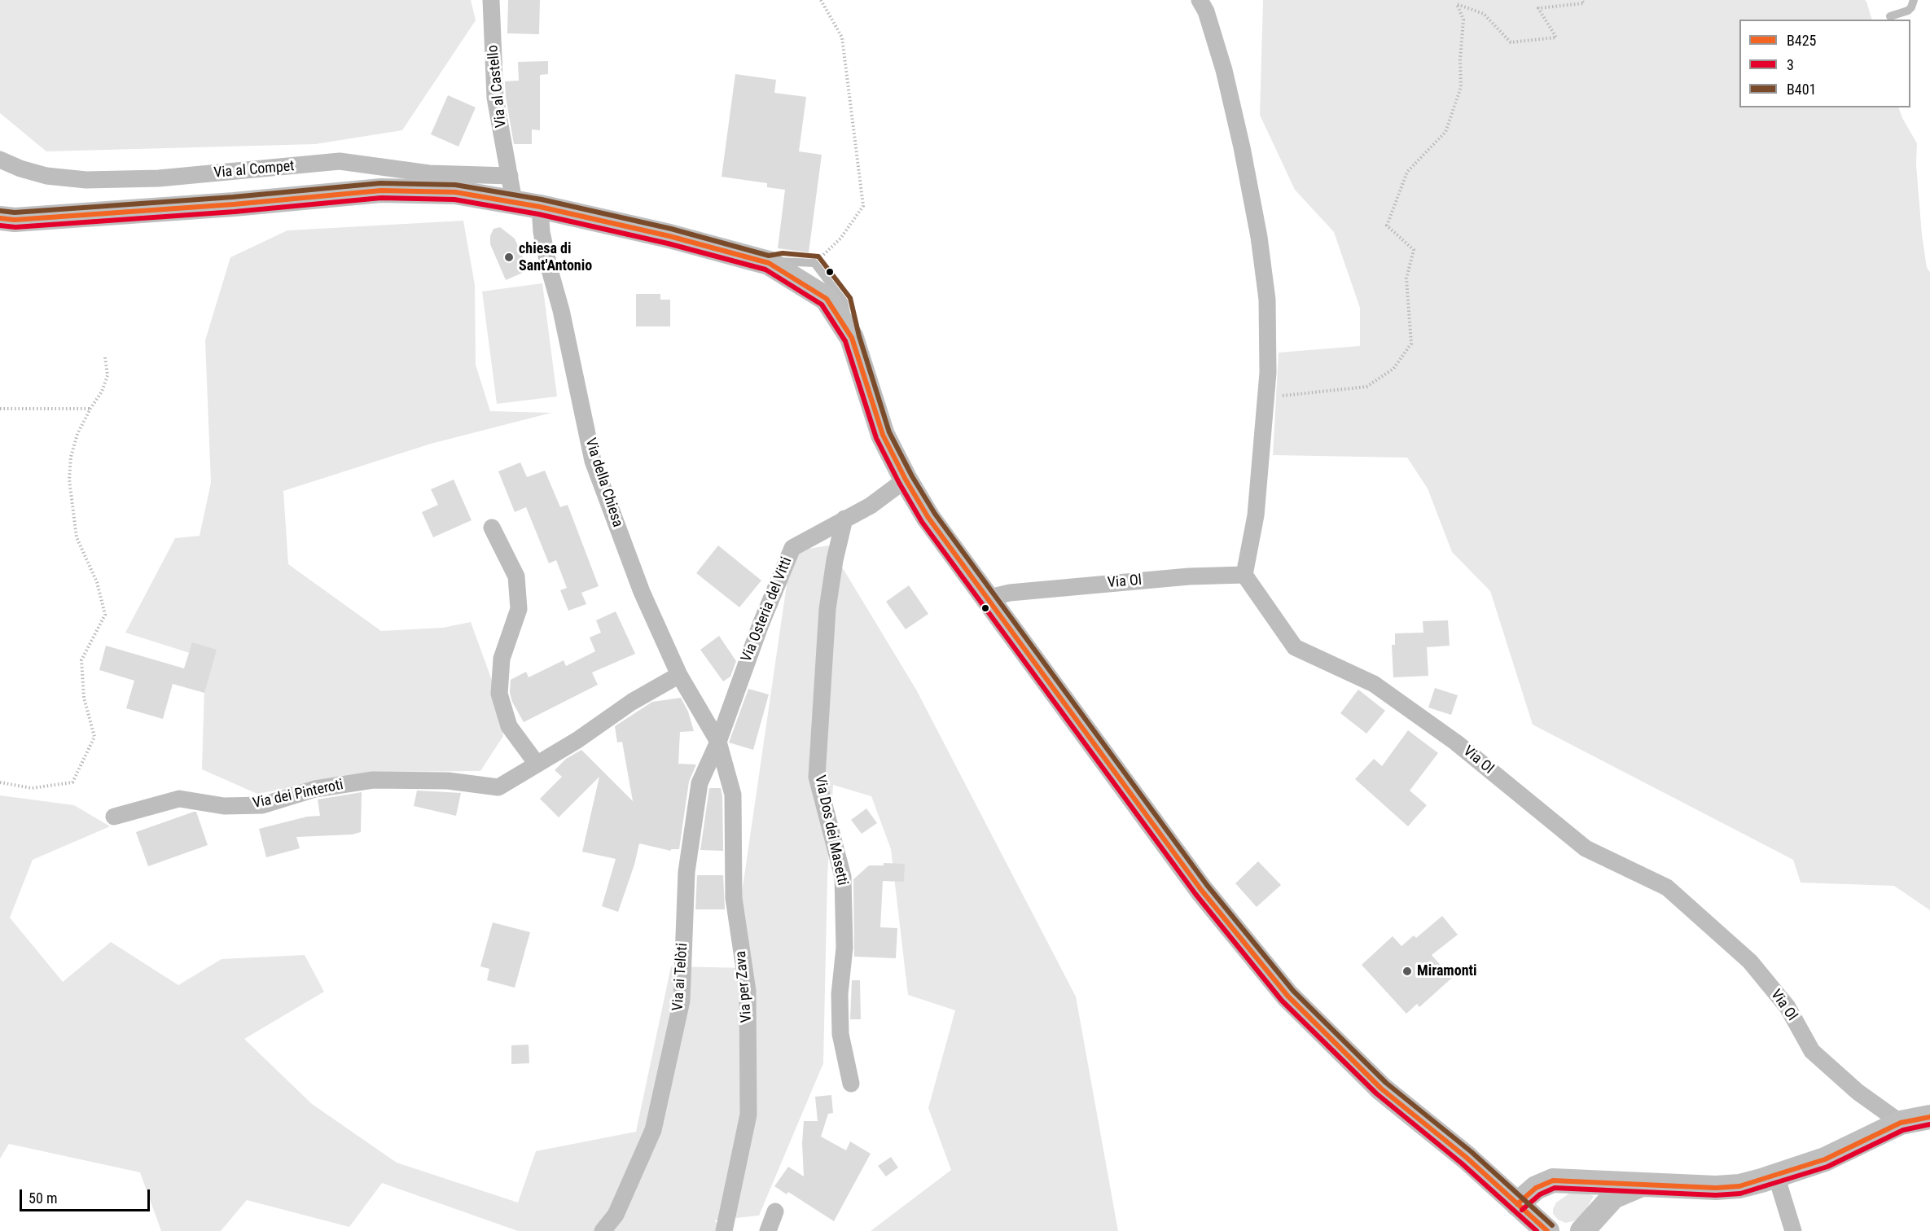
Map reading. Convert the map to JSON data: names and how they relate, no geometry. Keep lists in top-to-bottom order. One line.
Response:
{"streets":{"street":["Via al Castello","Via al Compet","Via della Chiesa","Via Ol","Via Osteria del Vitti","Via dei Pinteroti","Via Dos dei Masetti","Via ai Telòti","Via per Zava"]},"crossings":[["Via al Castello","Via al Compet"],["Via della Chiesa","Via Osteria del Vitti"],["Via della Chiesa","Via dei Pinteroti"],["Via della Chiesa","Via ai Telòti"],["Via della Chiesa","Via per Zava"],["Via Osteria del Vitti","Via Dos dei Masetti"],["Via Osteria del Vitti","Via ai Telòti"],["Via Osteria del Vitti","Via per Zava"],["Via ai Telòti","Via per Zava"]],"places":["chiesa di Sant'Antonio","Miramonti"],"lines":["transit line B401","transit line B425","transit line 3"],"legend":["B425","3","B401"],"scale_bar":"50 m"}
